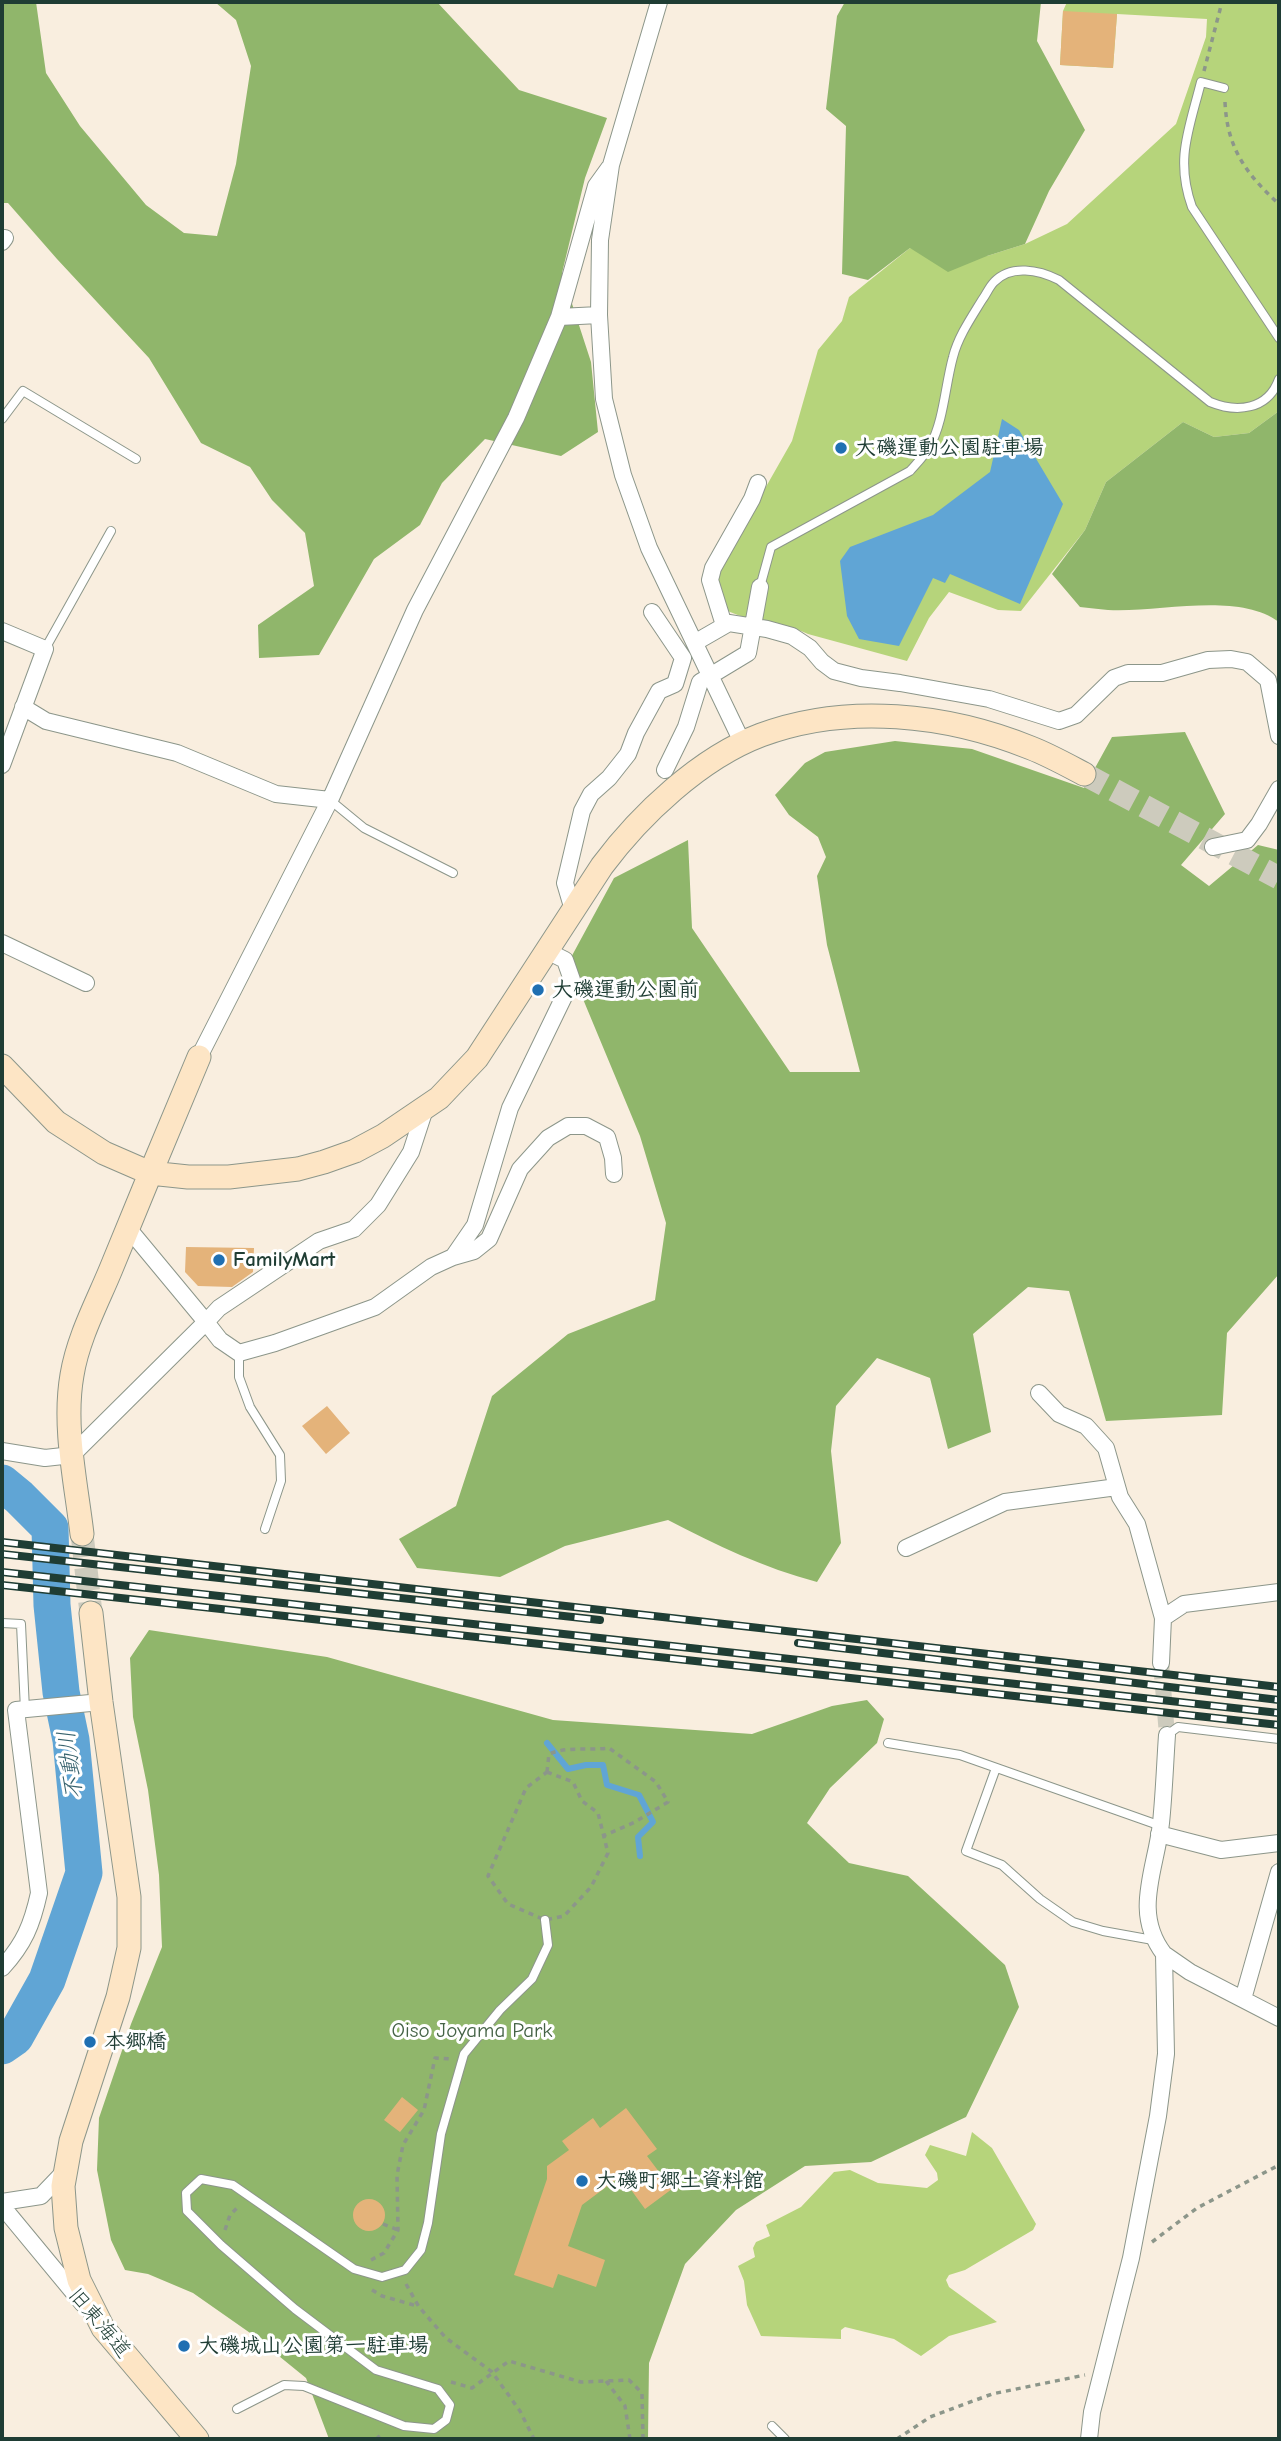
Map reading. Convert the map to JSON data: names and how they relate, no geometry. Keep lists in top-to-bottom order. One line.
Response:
{"streets":{"street":["旧東海道"]},"water":["不動川"],"parks":["Oiso Joyama Park"],"places":["大磯運動公園駐車場","大磯運動公園前","FamilyMart","本郷橋","大磯町郷土資料館","大磯城山公園第一駐車場"]}
